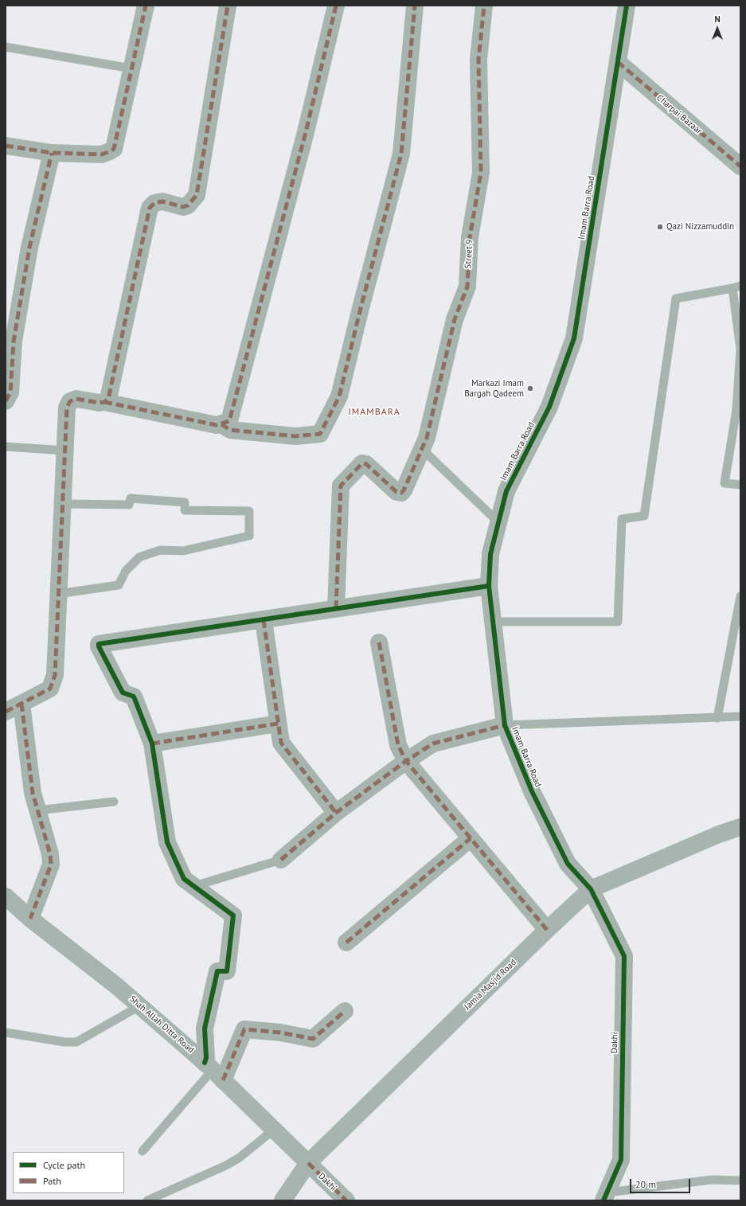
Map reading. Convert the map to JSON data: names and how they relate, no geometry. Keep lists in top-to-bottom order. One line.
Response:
{"streets":{"street":["Charpai Bazaar","Imam Barra Road","Street 9","Jamia Masjid Road","Shah Allah Ditta Road","Dakhi"]},"crossings":[["Charpai Bazaar","Imam Barra Road"],["Imam Barra Road","Jamia Masjid Road"],["Imam Barra Road","Dakhi"],["Jamia Masjid Road","Shah Allah Ditta Road"],["Jamia Masjid Road","Dakhi"],["Shah Allah Ditta Road","Dakhi"]],"districts":["IMAMBARA"],"places":["Qazi Nizzamuddin","Markazi Imam Bargah Qadeem"],"legend":["Cycle path","Path"],"scale_bar":"20 m","north":"top"}
